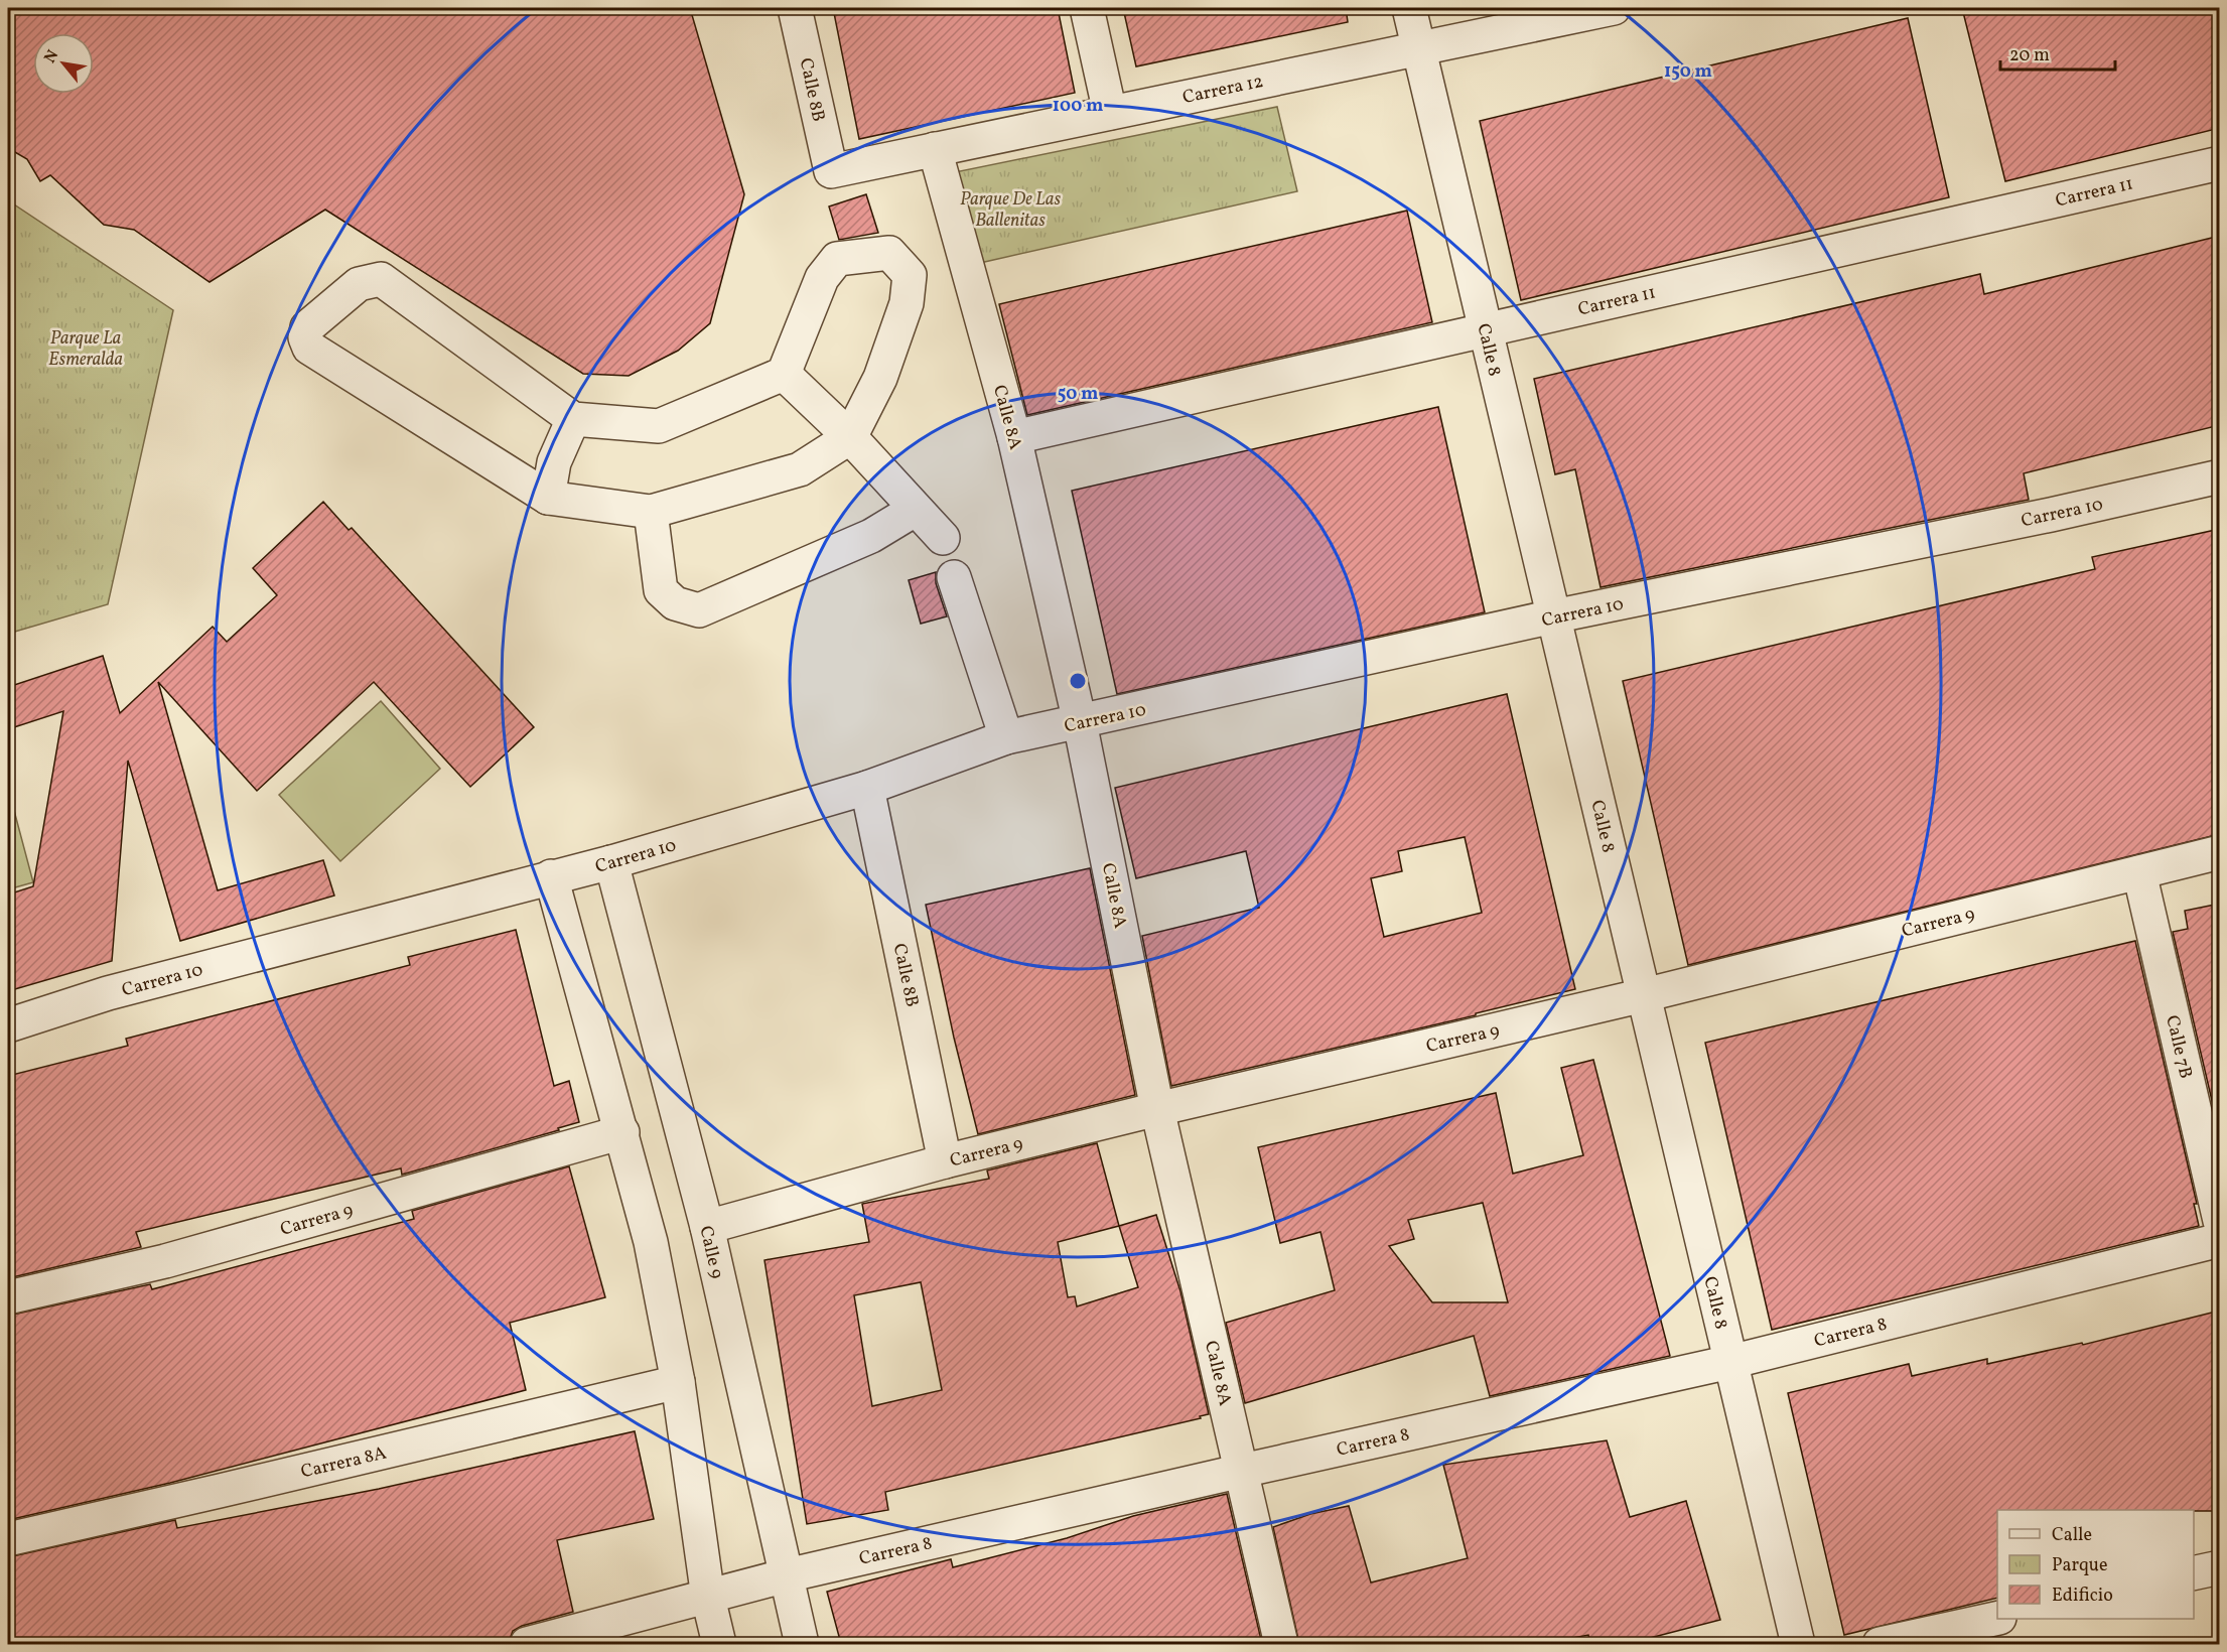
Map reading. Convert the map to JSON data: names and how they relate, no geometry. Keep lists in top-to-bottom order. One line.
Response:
{"streets":{"street":["Carrera 12","Calle 8B","Carrera 11","Calle 8","Calle 8A","Carrera 10","Carrera 9","Calle 7B","Calle 9","Carrera 8","Carrera 8A"]},"crossings":[["Carrera 12","Calle 8B"],["Carrera 12","Calle 8"],["Carrera 12","Calle 8A"],["Calle 8B","Carrera 10"],["Calle 8B","Carrera 9"],["Carrera 11","Calle 8"],["Carrera 11","Calle 8A"],["Calle 8","Carrera 10"],["Calle 8","Carrera 9"],["Calle 8","Carrera 8"],["Calle 8A","Carrera 10"],["Calle 8A","Carrera 9"],["Calle 8A","Carrera 8"],["Carrera 10","Calle 9"],["Carrera 9","Calle 7B"],["Carrera 9","Calle 9"],["Calle 9","Carrera 8"]],"parks":["Parque De Las Ballenitas","Parque La Esmeralda"],"legend":["Calle","Parque","Edificio"],"scale_bar":"20 m","north":"top left","rings":["150 m","100 m","50 m"]}
